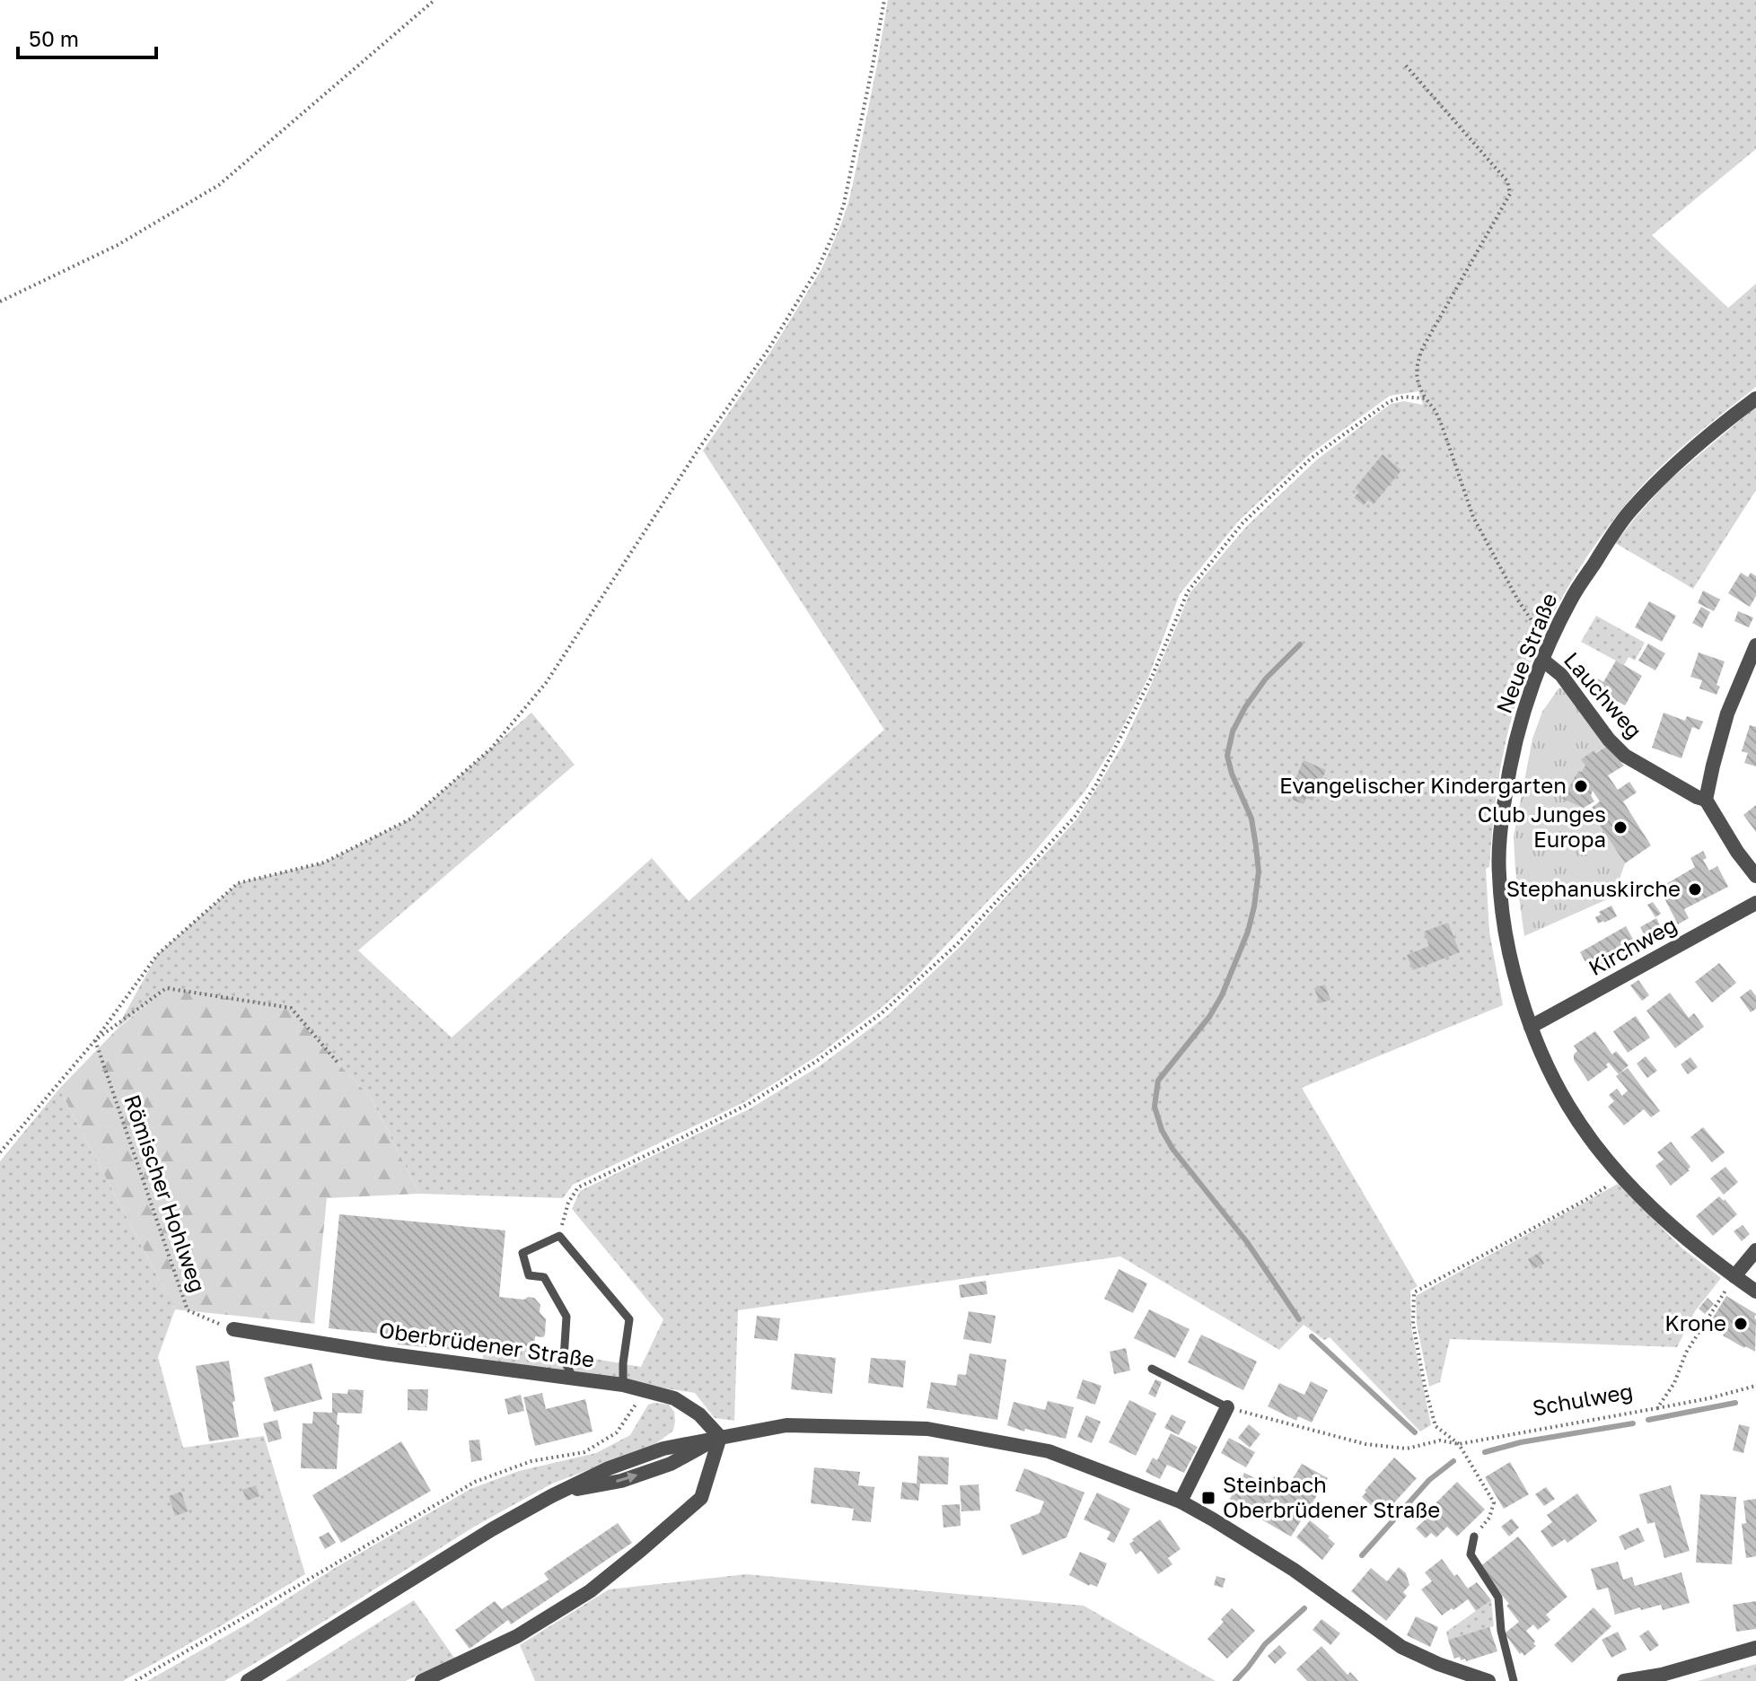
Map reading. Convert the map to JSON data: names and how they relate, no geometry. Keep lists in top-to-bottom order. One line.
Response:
{"streets":{"street":["Neue Straße","Lauchweg","Kirchweg","Oberbrüdener Straße"],"path":["Römischer Hohlweg","Schulweg"]},"crossings":[["Neue Straße","Lauchweg"],["Neue Straße","Kirchweg"],["Neue Straße","Schulweg"],["Römischer Hohlweg","Oberbrüdener Straße"]],"places":{"other":["Evangelischer Kindergarten","Club Junges Europa","Stephanuskirche","Krone"],"transit":["Steinbach Oberbrüdener Straße"]},"scale_bar":"50 m"}
